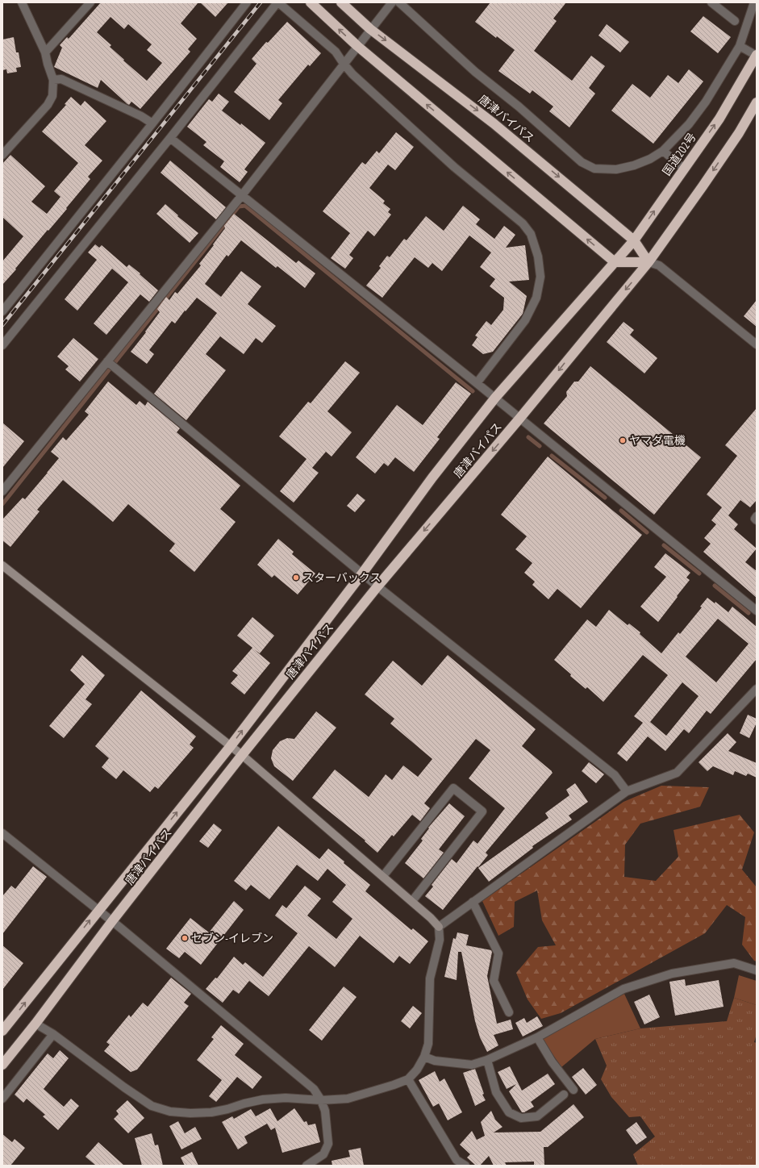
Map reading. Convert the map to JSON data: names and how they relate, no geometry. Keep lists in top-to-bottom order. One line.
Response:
{"streets":{"highway":["唐津バイパス","国道202号"]},"crossings":[["唐津バイパス","国道202号"]],"places":["ヤマダ電機","スターバックス","セブン-イレブン"]}
